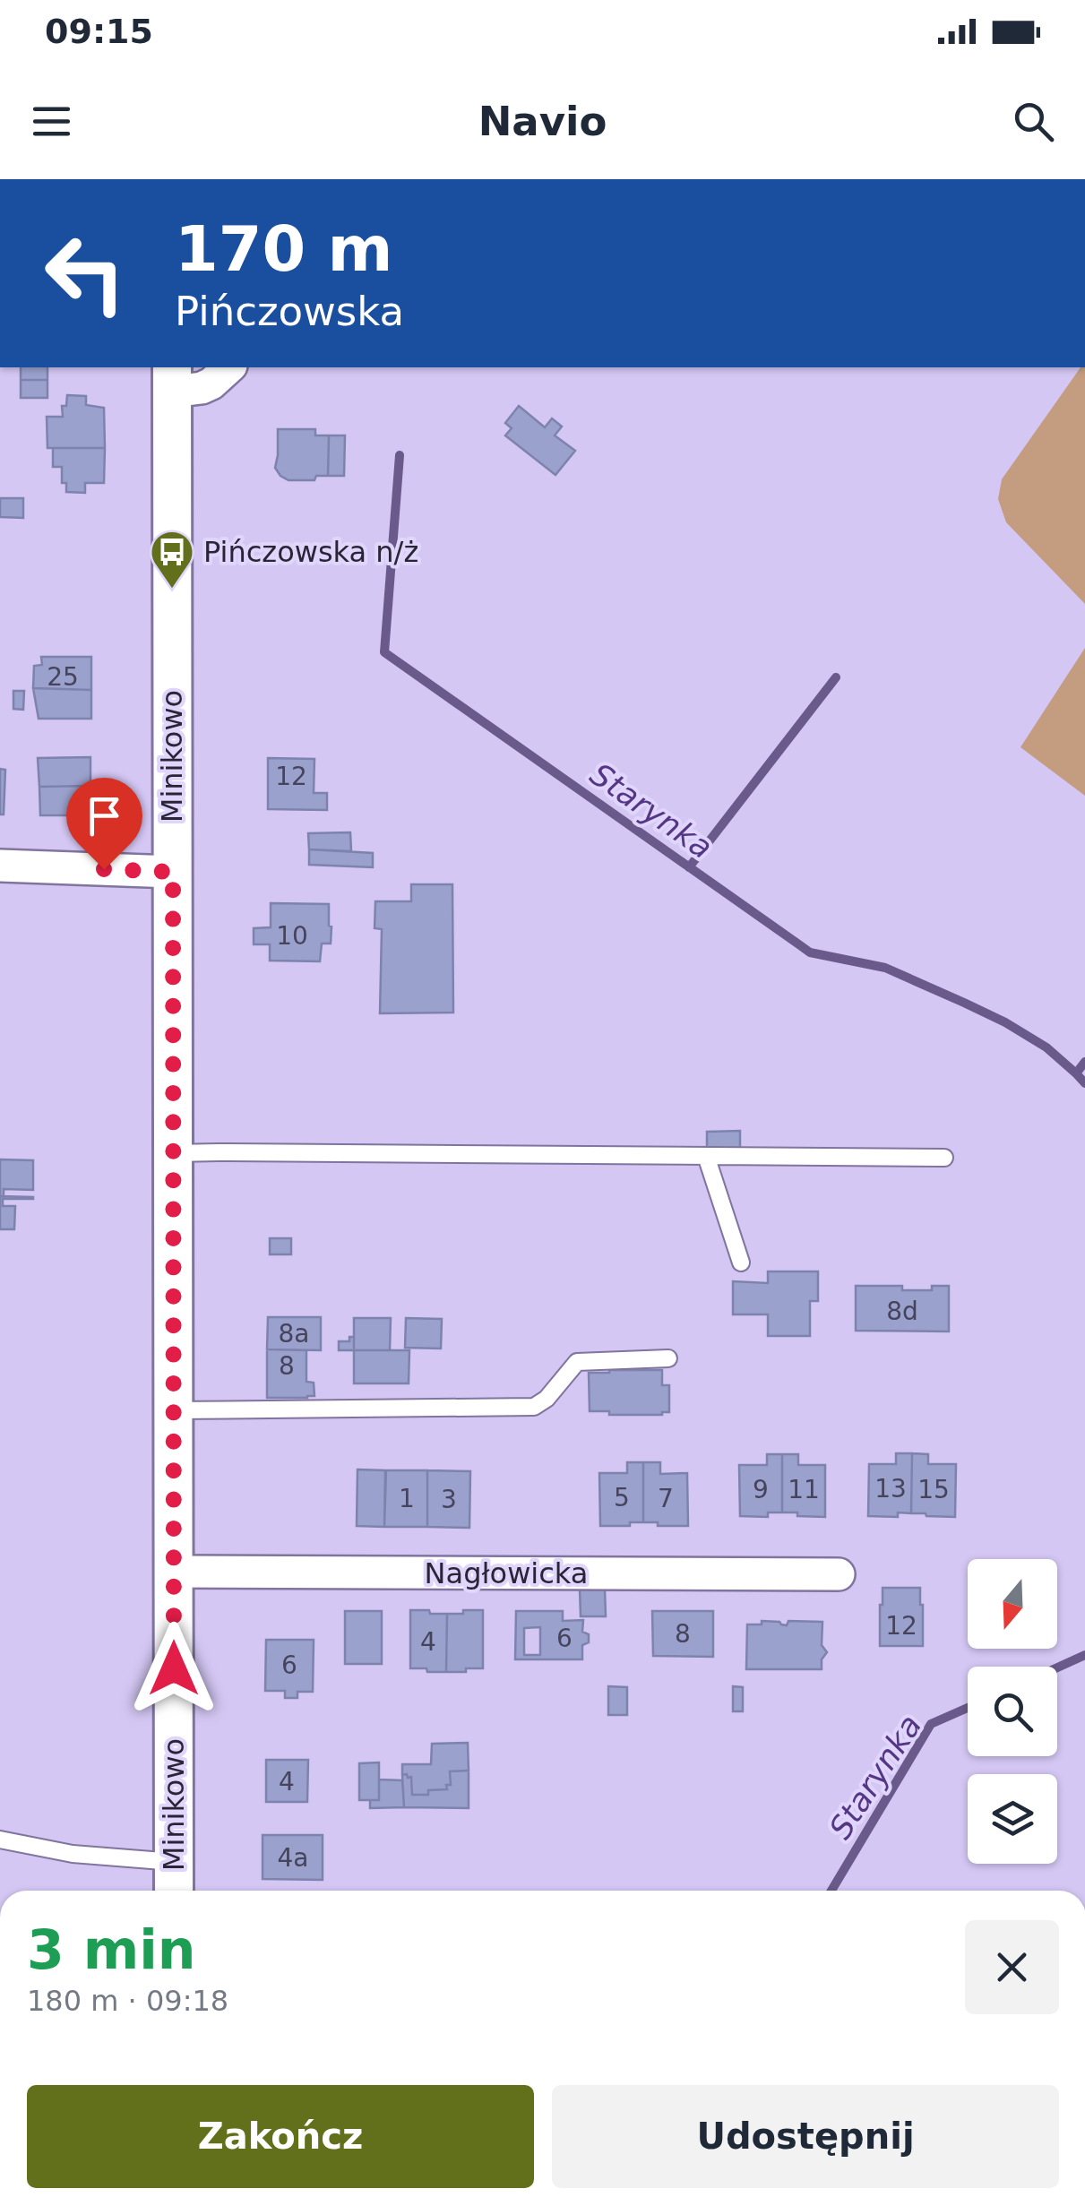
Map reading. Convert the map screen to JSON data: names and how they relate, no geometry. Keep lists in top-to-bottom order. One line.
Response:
{"streets":{"street":["Minikowo","Nagłowicka"]},"crossings":[["Minikowo","Nagłowicka"]],"water":["Starynka"],"places":{"bus stop":["Pińczowska n/ż"]},"house_numbers":["25","12","10","8d","8a","8","13","9","11","15","5","1","7","3","12","8","6","4","6","4","4a"],"north":"bottom","page":{"status":"09:15","header":"Navio","turn":["170 m","Pińczowska"],"heading":["3 min","180 m · 09:18"],"buttons":["Zakończ","Udostępnij"]}}
